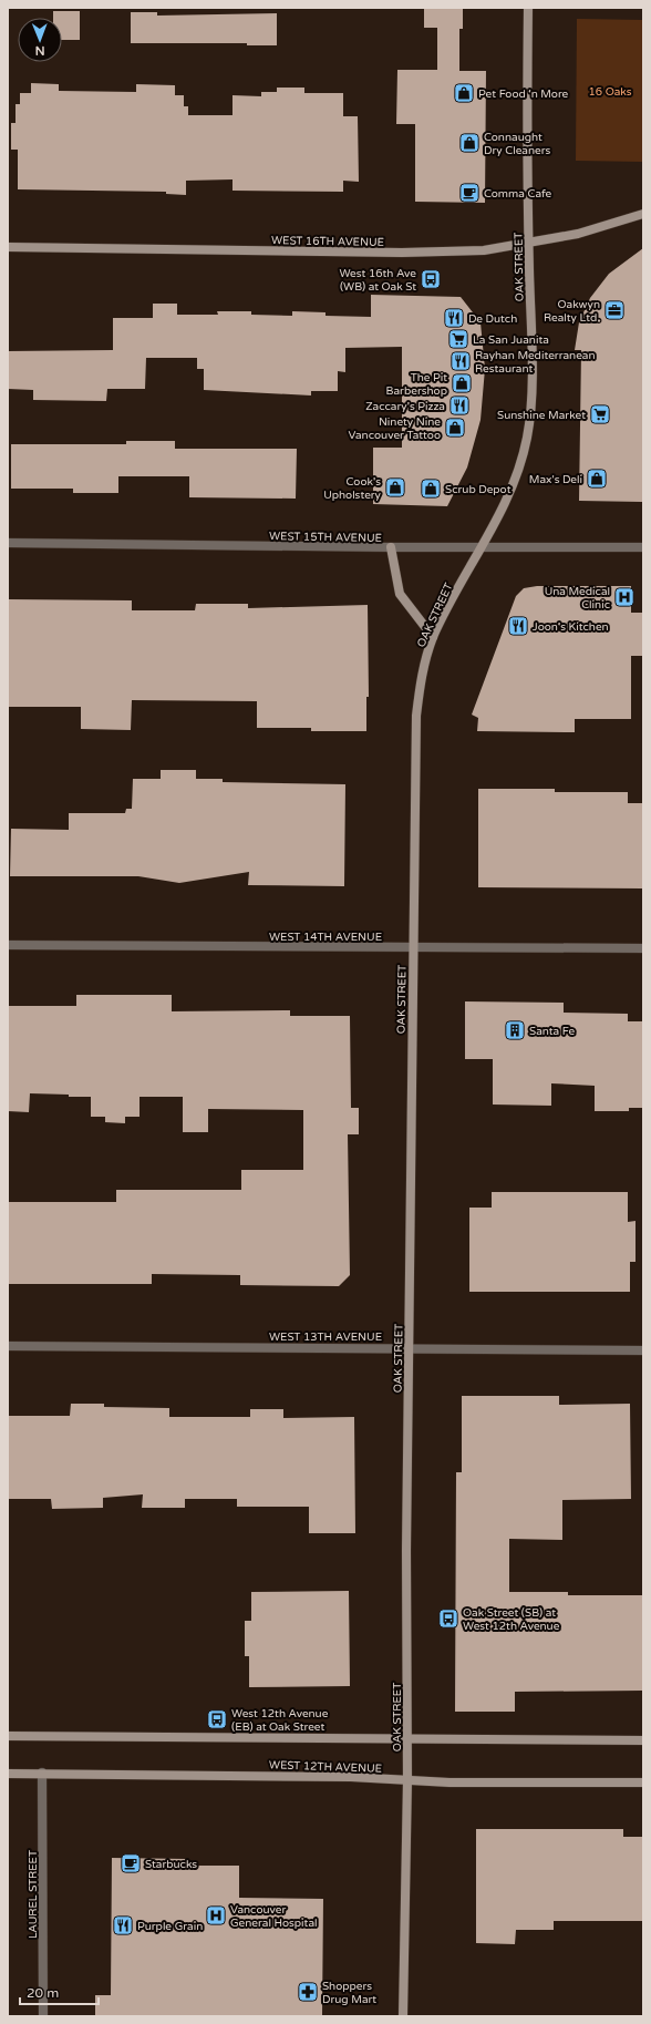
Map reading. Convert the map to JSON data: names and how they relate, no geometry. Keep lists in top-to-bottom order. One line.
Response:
{"streets":{"main road":["WEST 16TH AVENUE","OAK STREET","WEST 12TH AVENUE"],"street":["WEST 15TH AVENUE","WEST 14TH AVENUE","WEST 13TH AVENUE","LAUREL STREET"]},"crossings":[["WEST 16TH AVENUE","OAK STREET"],["OAK STREET","WEST 15TH AVENUE"],["OAK STREET","WEST 14TH AVENUE"],["OAK STREET","WEST 13TH AVENUE"],["OAK STREET","WEST 12TH AVENUE"],["WEST 12TH AVENUE","LAUREL STREET"]],"parks":["16 Oaks"],"places":{"shop":["Pet Food 'n More","Connaught Dry Cleaners","The Pit Barbershop","Ninety Nine Vancouver Tattoo","Max's Deli","Cook's Upholstery","Scrub Depot"],"cafe":["Comma Cafe","Starbucks"],"bus stop":["West 16th Ave (WB) at Oak St","Oak Street (SB) at West 12th Avenue","West 12th Avenue (EB) at Oak Street"],"office":["Oakwyn Realty Ltd."],"restaurant":["De Dutch","Rayhan Mediterranean Restaurant","Zaccary's Pizza","Joon's Kitchen","Purple Grain"],"supermarket":["La San Juanita","Sunshine Market"],"hospital":["Una Medical Clinic","Vancouver General Hospital"],"building":["Santa Fe"],"pharmacy":["Shoppers Drug Mart"]},"scale_bar":"20 m","north":"bottom"}
